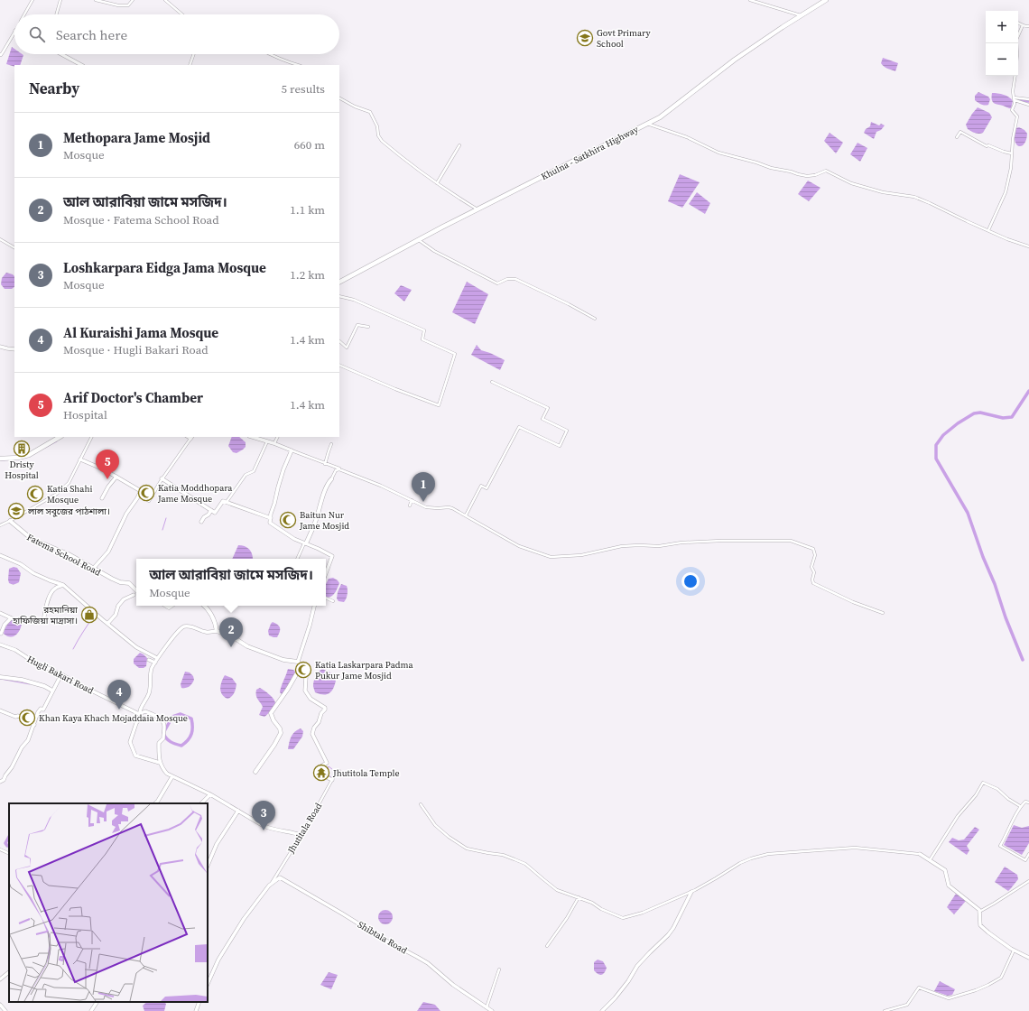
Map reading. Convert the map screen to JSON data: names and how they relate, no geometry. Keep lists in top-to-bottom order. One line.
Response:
{"streets":{"highway":["Khulna - Satkhira Highway"],"main road":["Fatema School Road"],"street":["Hugli Bakari Road","Jhutitala Road","Shibtala Road"]},"crossings":[["Jhutitala Road","Shibtala Road"]],"places":{"school or university":["Govt Primary School","লাল সবুজের পাঠশালা।"],"building":["Dristy Hospital"],"mosque":["Katia Moddhopara Jame Mosque","Katia Shahi Mosque","Baitun Nur Jame Mosjid","Katia Laskarpara Padma Pukur Jame Mosjid","Khan Kaya Khach Mojaddaia Mosque"],"shop":["রহমানিয়া হাফিজিয়া মাদ্রাসা।"],"temple":["Jhutitola Temple"]},"page":{"map_buttons":["+","−"],"search":"Search here","heading":["Nearby","5 results"],"list":[{"mark":"1","name":"Methopara Jame Mosjid","note":"Mosque","value":"660 m"},{"mark":"2","name":"আল আরাবিয়া জামে মসজিদ।","note":"Mosque · Fatema School Road","value":"1.1 km"},{"mark":"3","name":"Loshkarpara Eidga Jama Mosque","note":"Mosque","value":"1.2 km"},{"mark":"4","name":"Al Kuraishi Jama Mosque","note":"Mosque · Hugli Bakari Road","value":"1.4 km"},{"mark":"5","name":"Arif Doctor's Chamber","note":"Hospital","value":"1.4 km"}],"pins":["5","1","2","4","3"],"popup":["আল আরাবিয়া জামে মসজিদ।","Mosque"]}}
